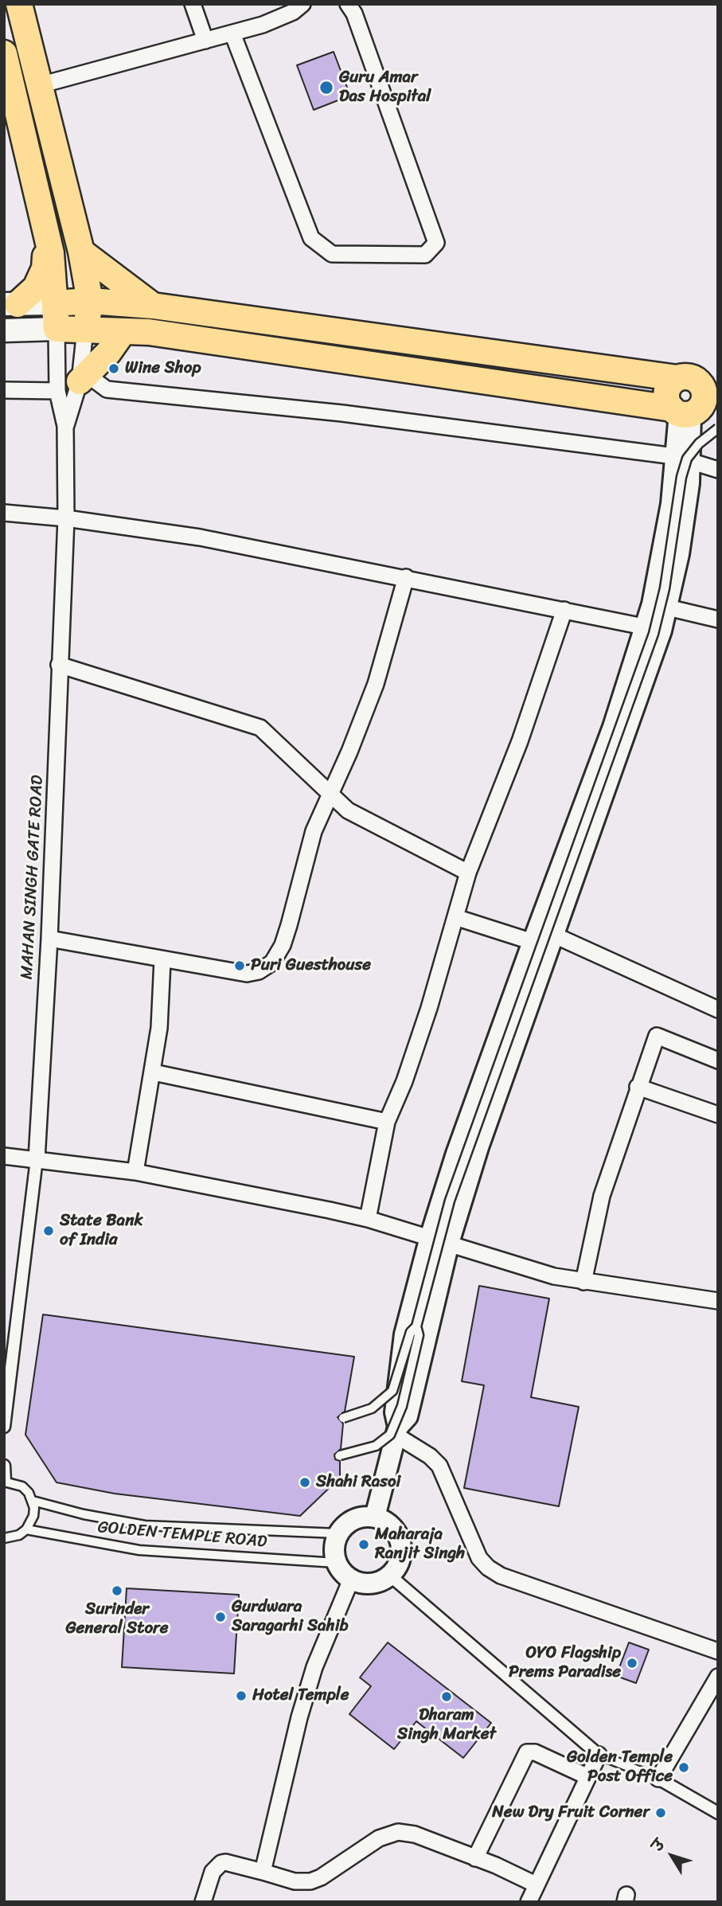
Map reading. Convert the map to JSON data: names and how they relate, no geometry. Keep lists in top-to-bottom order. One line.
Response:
{"streets":{"street":["MAHAN SINGH GATE ROAD"],"lane":["GOLDEN TEMPLE ROAD"]},"places":["Guru Amar Das Hospital","Wine Shop","Puri Guesthouse","State Bank of India","Shahi Rasoi","Maharaja Ranjit Singh","Surinder General Store","Gurdwara Saragarhi Sahib","OYO Flagship Prems Paradise","Hotel Temple","Dharam Singh Market","Golden Temple Post Office","New Dry Fruit Corner"],"north":"top left"}
